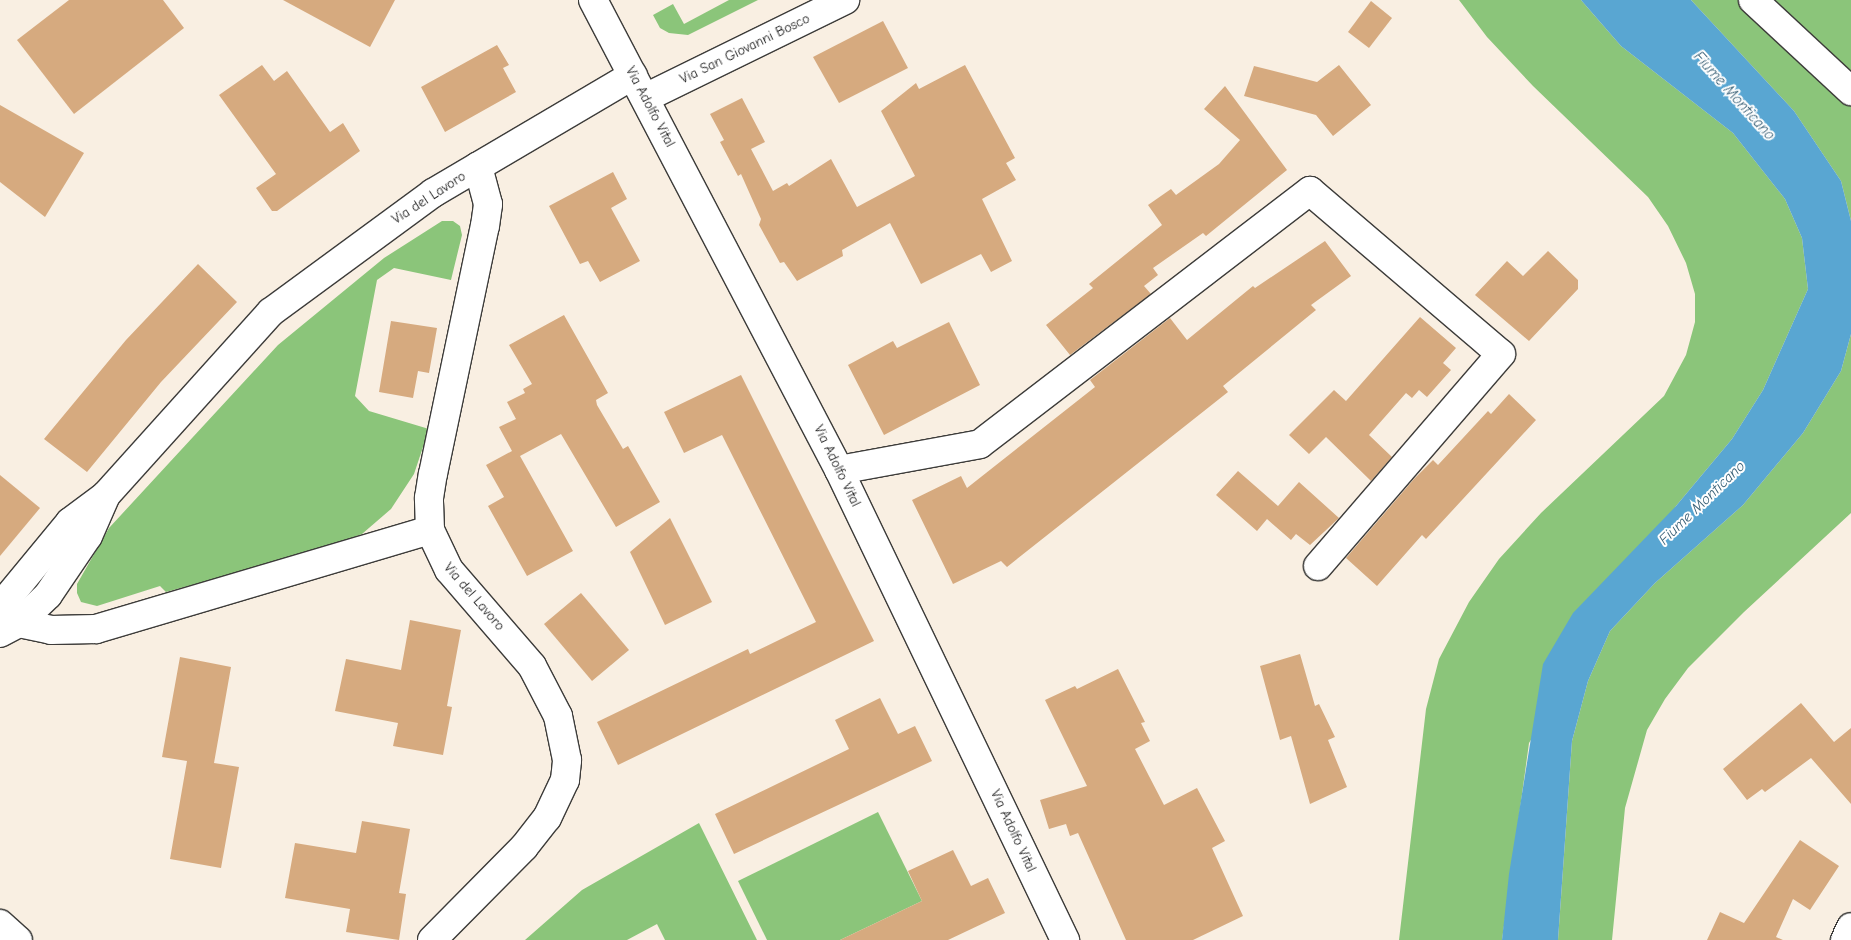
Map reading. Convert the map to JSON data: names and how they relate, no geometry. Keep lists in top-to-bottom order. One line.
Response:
{"streets":{"street":["Via San Giovanni Bosco","Via Adolfo Vital","Via del Lavoro"]},"crossings":[["Via San Giovanni Bosco","Via Adolfo Vital"],["Via San Giovanni Bosco","Via del Lavoro"],["Via Adolfo Vital","Via del Lavoro"]],"water":["Fiume Monticano"]}
